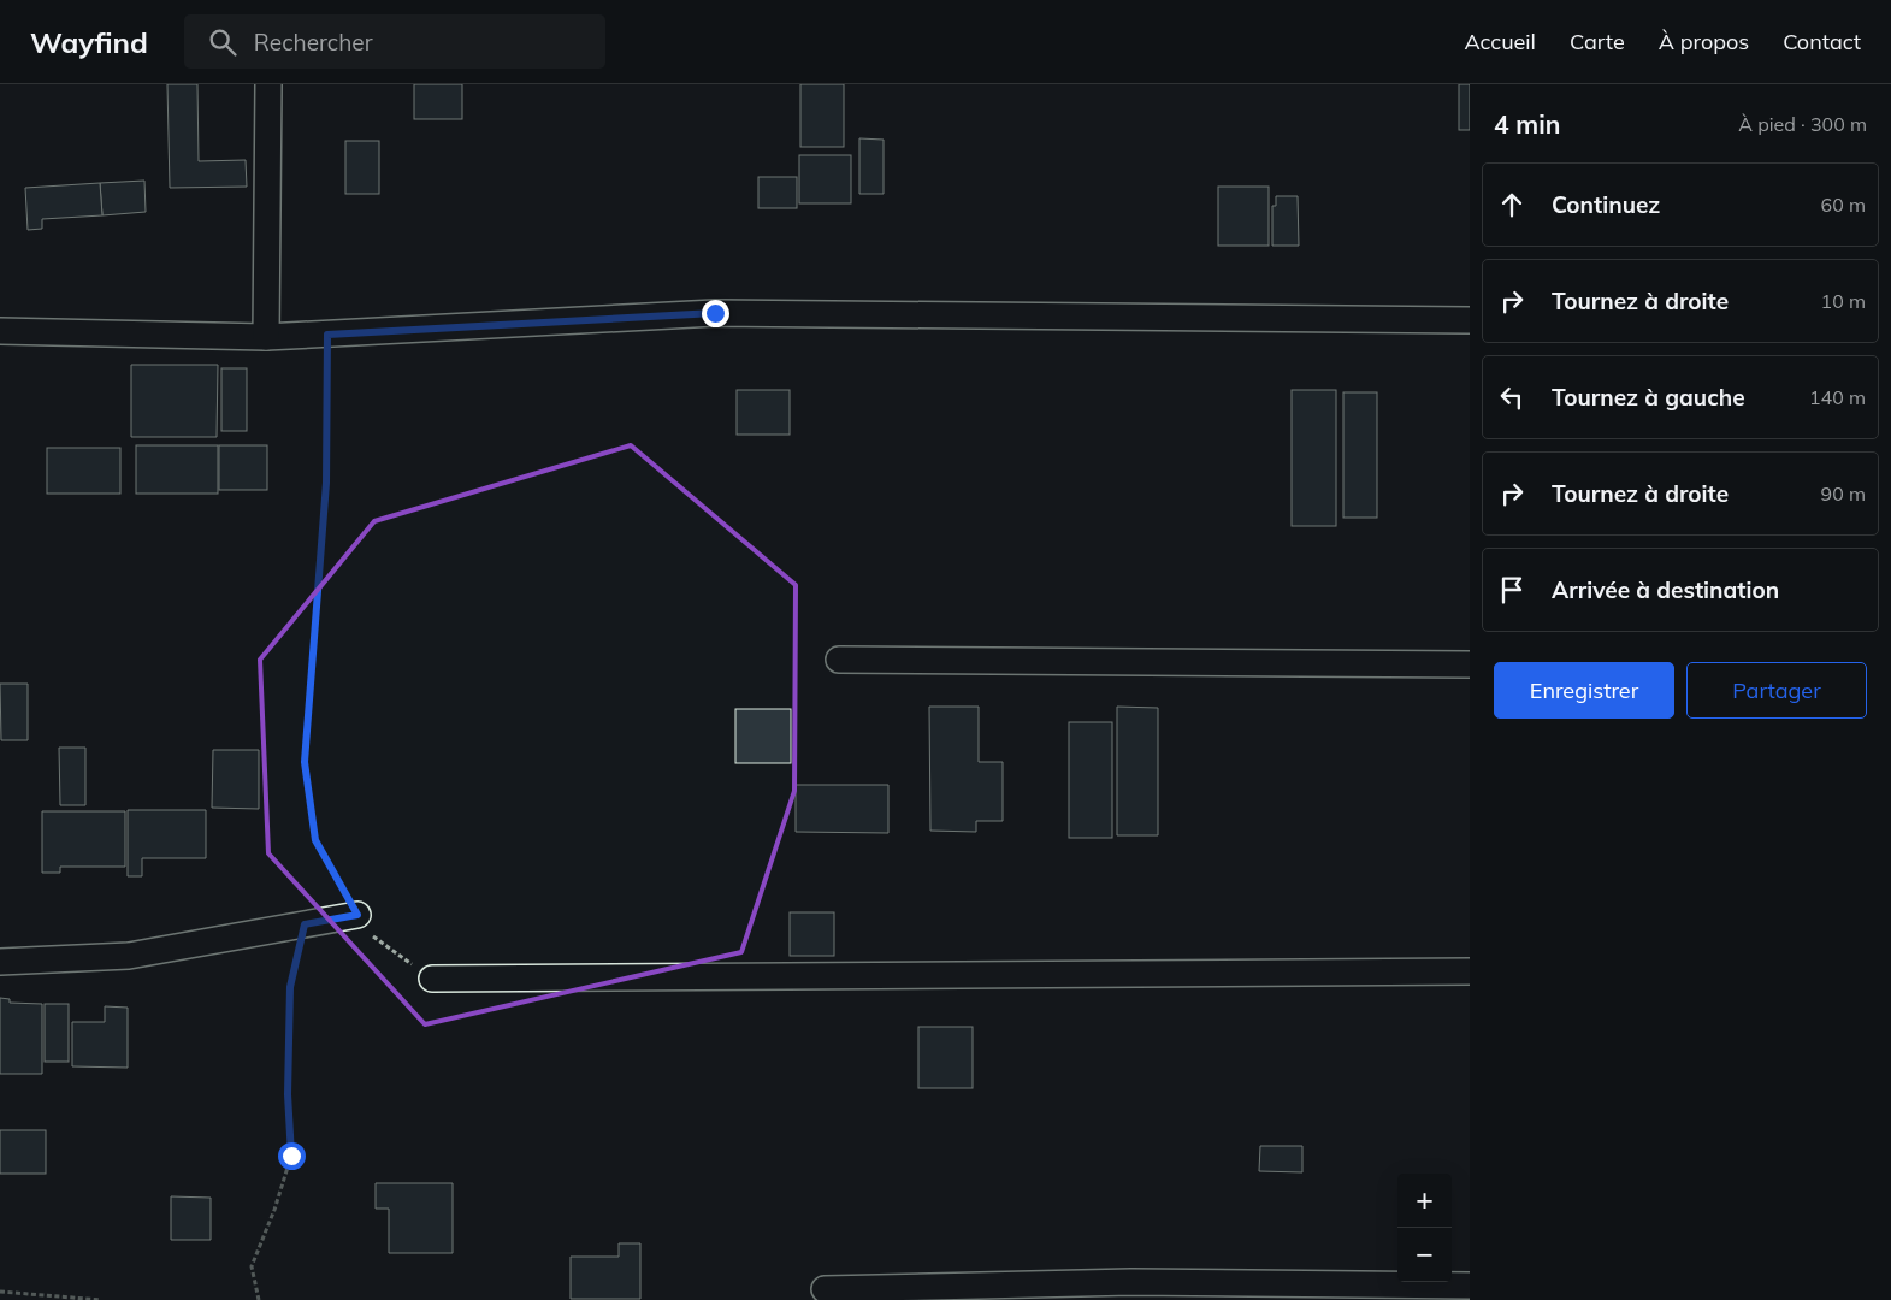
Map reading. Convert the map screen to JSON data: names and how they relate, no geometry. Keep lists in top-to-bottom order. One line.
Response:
{"page":{"header":"Wayfind","search":"Rechercher","nav":["Accueil","Carte","À propos","Contact"],"heading":["4 min","À pied · 300 m"],"list":[["Continuez","60 m"],["Tournez à droite","10 m"],["Tournez à gauche","140 m"],["Tournez à droite","90 m"],"Arrivée à destination"],"buttons":["Enregistrer","Partager"],"map_buttons":["+","−"]}}
